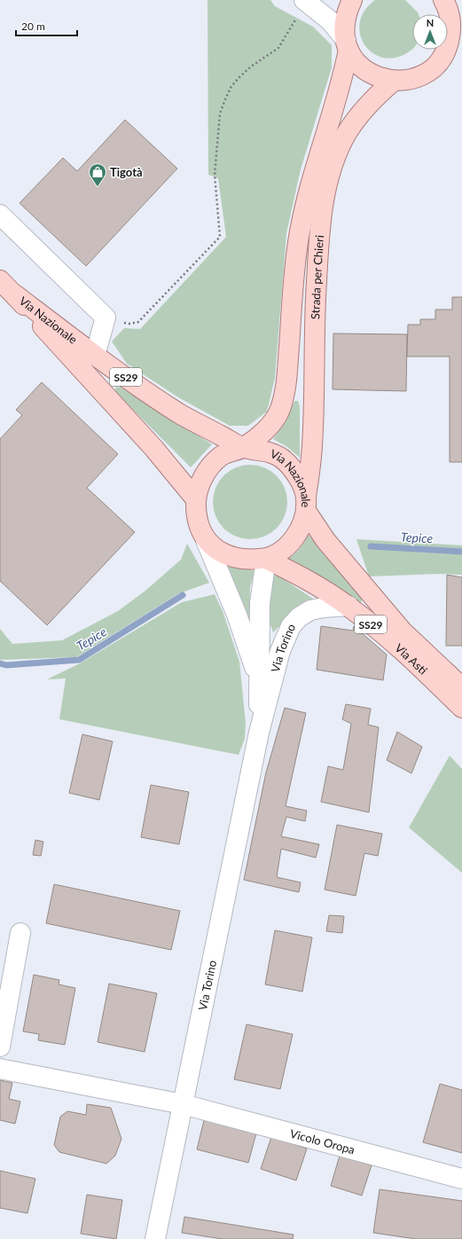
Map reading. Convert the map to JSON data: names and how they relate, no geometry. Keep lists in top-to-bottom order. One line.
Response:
{"streets":{"main road":["Strada per Chieri","Via Nazionale","SS29","Via Asti"],"street":["Via Torino","Vicolo Oropa"]},"crossings":[["Strada per Chieri","Via Nazionale"],["Strada per Chieri","Via Torino"],["Strada per Chieri","Via Asti"],["Via Nazionale","Via Torino"],["Via Nazionale","Via Asti"],["Via Torino","Via Asti"],["Via Torino","Vicolo Oropa"]],"water":["Tepice"],"places":{"shop":["Tigotà"]},"scale_bar":"20 m","north":"top"}
